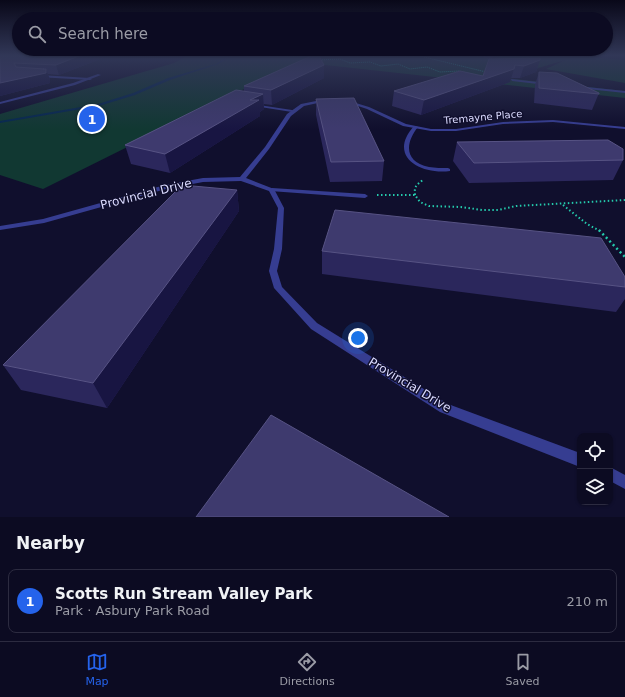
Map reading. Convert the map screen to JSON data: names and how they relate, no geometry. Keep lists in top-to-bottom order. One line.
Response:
{"streets":{"street":["Tremayne Place","Provincial Drive"]},"page":{"search":"Search here","pins":"1","heading":"Nearby","list":[{"mark":"1","name":"Scotts Run Stream Valley Park","note":"Park · Asbury Park Road","value":"210 m"}],"nav":["Map","Directions","Saved"]}}
